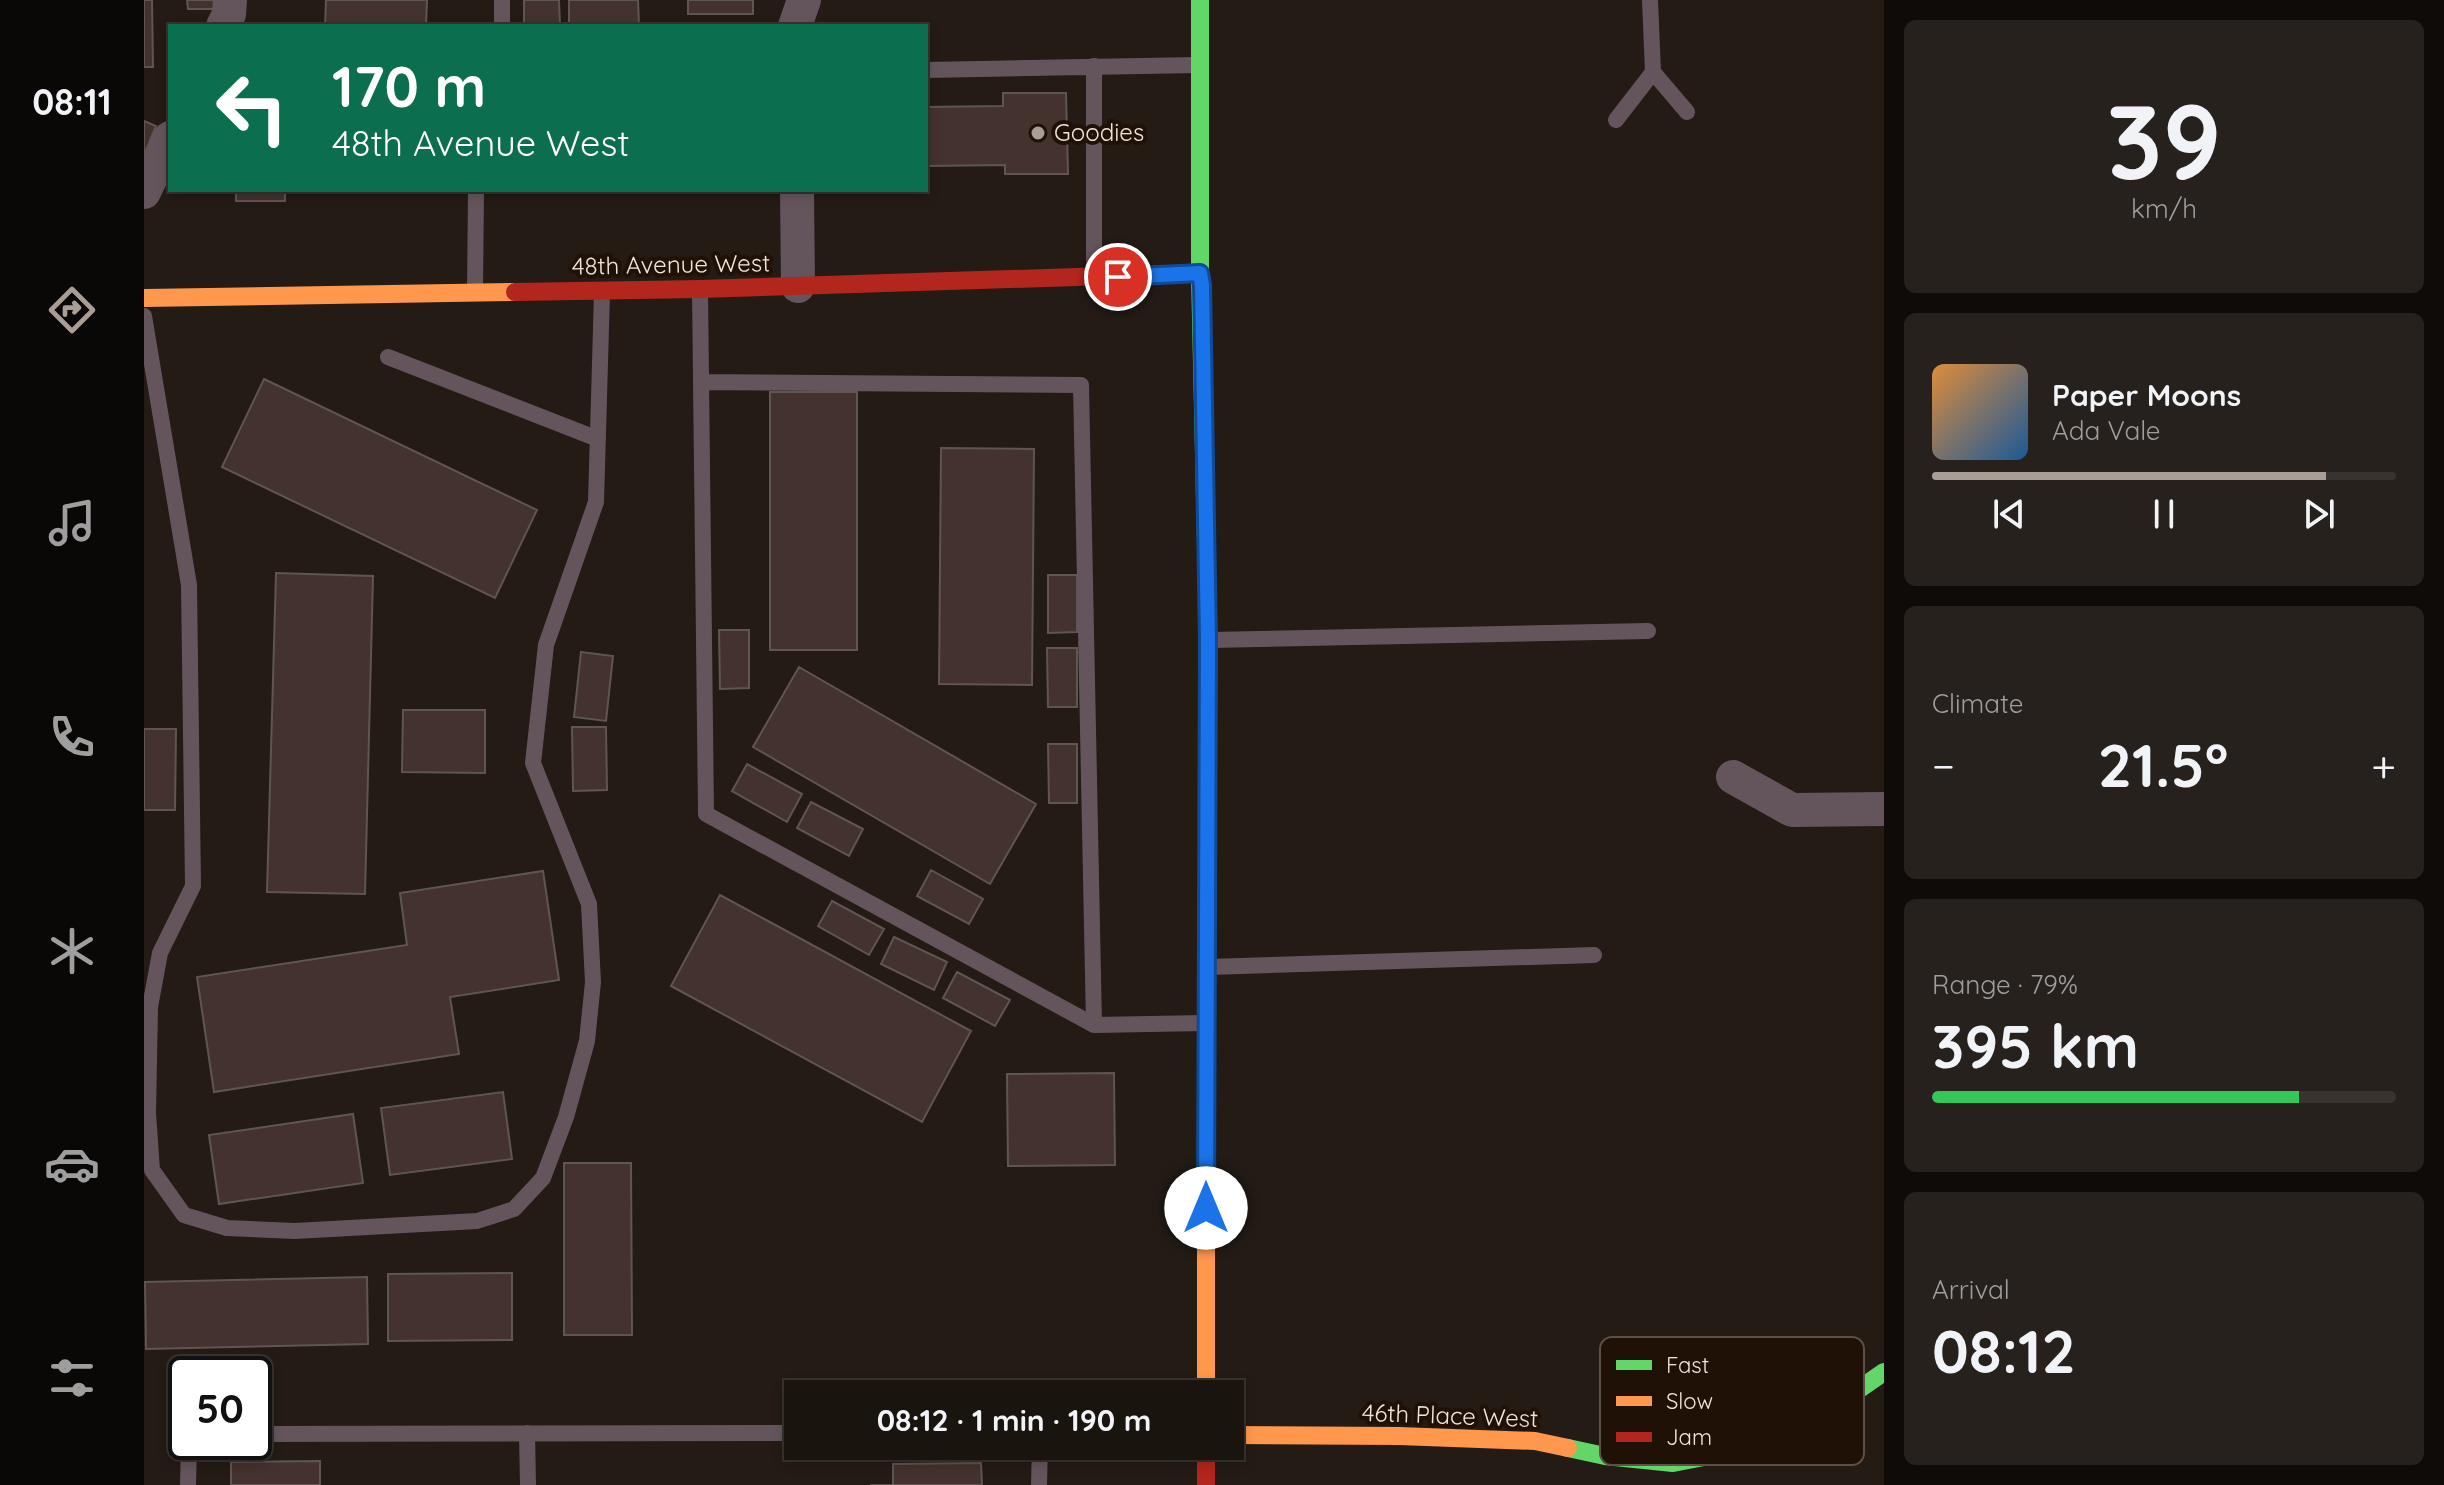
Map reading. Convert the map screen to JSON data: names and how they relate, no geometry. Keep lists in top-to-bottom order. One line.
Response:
{"streets":{"main road":["48th Avenue West","46th Place West"]},"places":["Goodies"],"legend":["Fast","Slow","Jam"],"page":{"tabs":"08:11","tile":[["39","km/h"],"Climate",["Range · 79%","395 km"],["Arrival","08:12"]],"turn":["170 m","48th Avenue West"],"song":["Paper Moons","Ada Vale"],"heat":["−","21.5°","+"],"limit":"50","trip":"08:12 · 1 min · 190 m"}}
